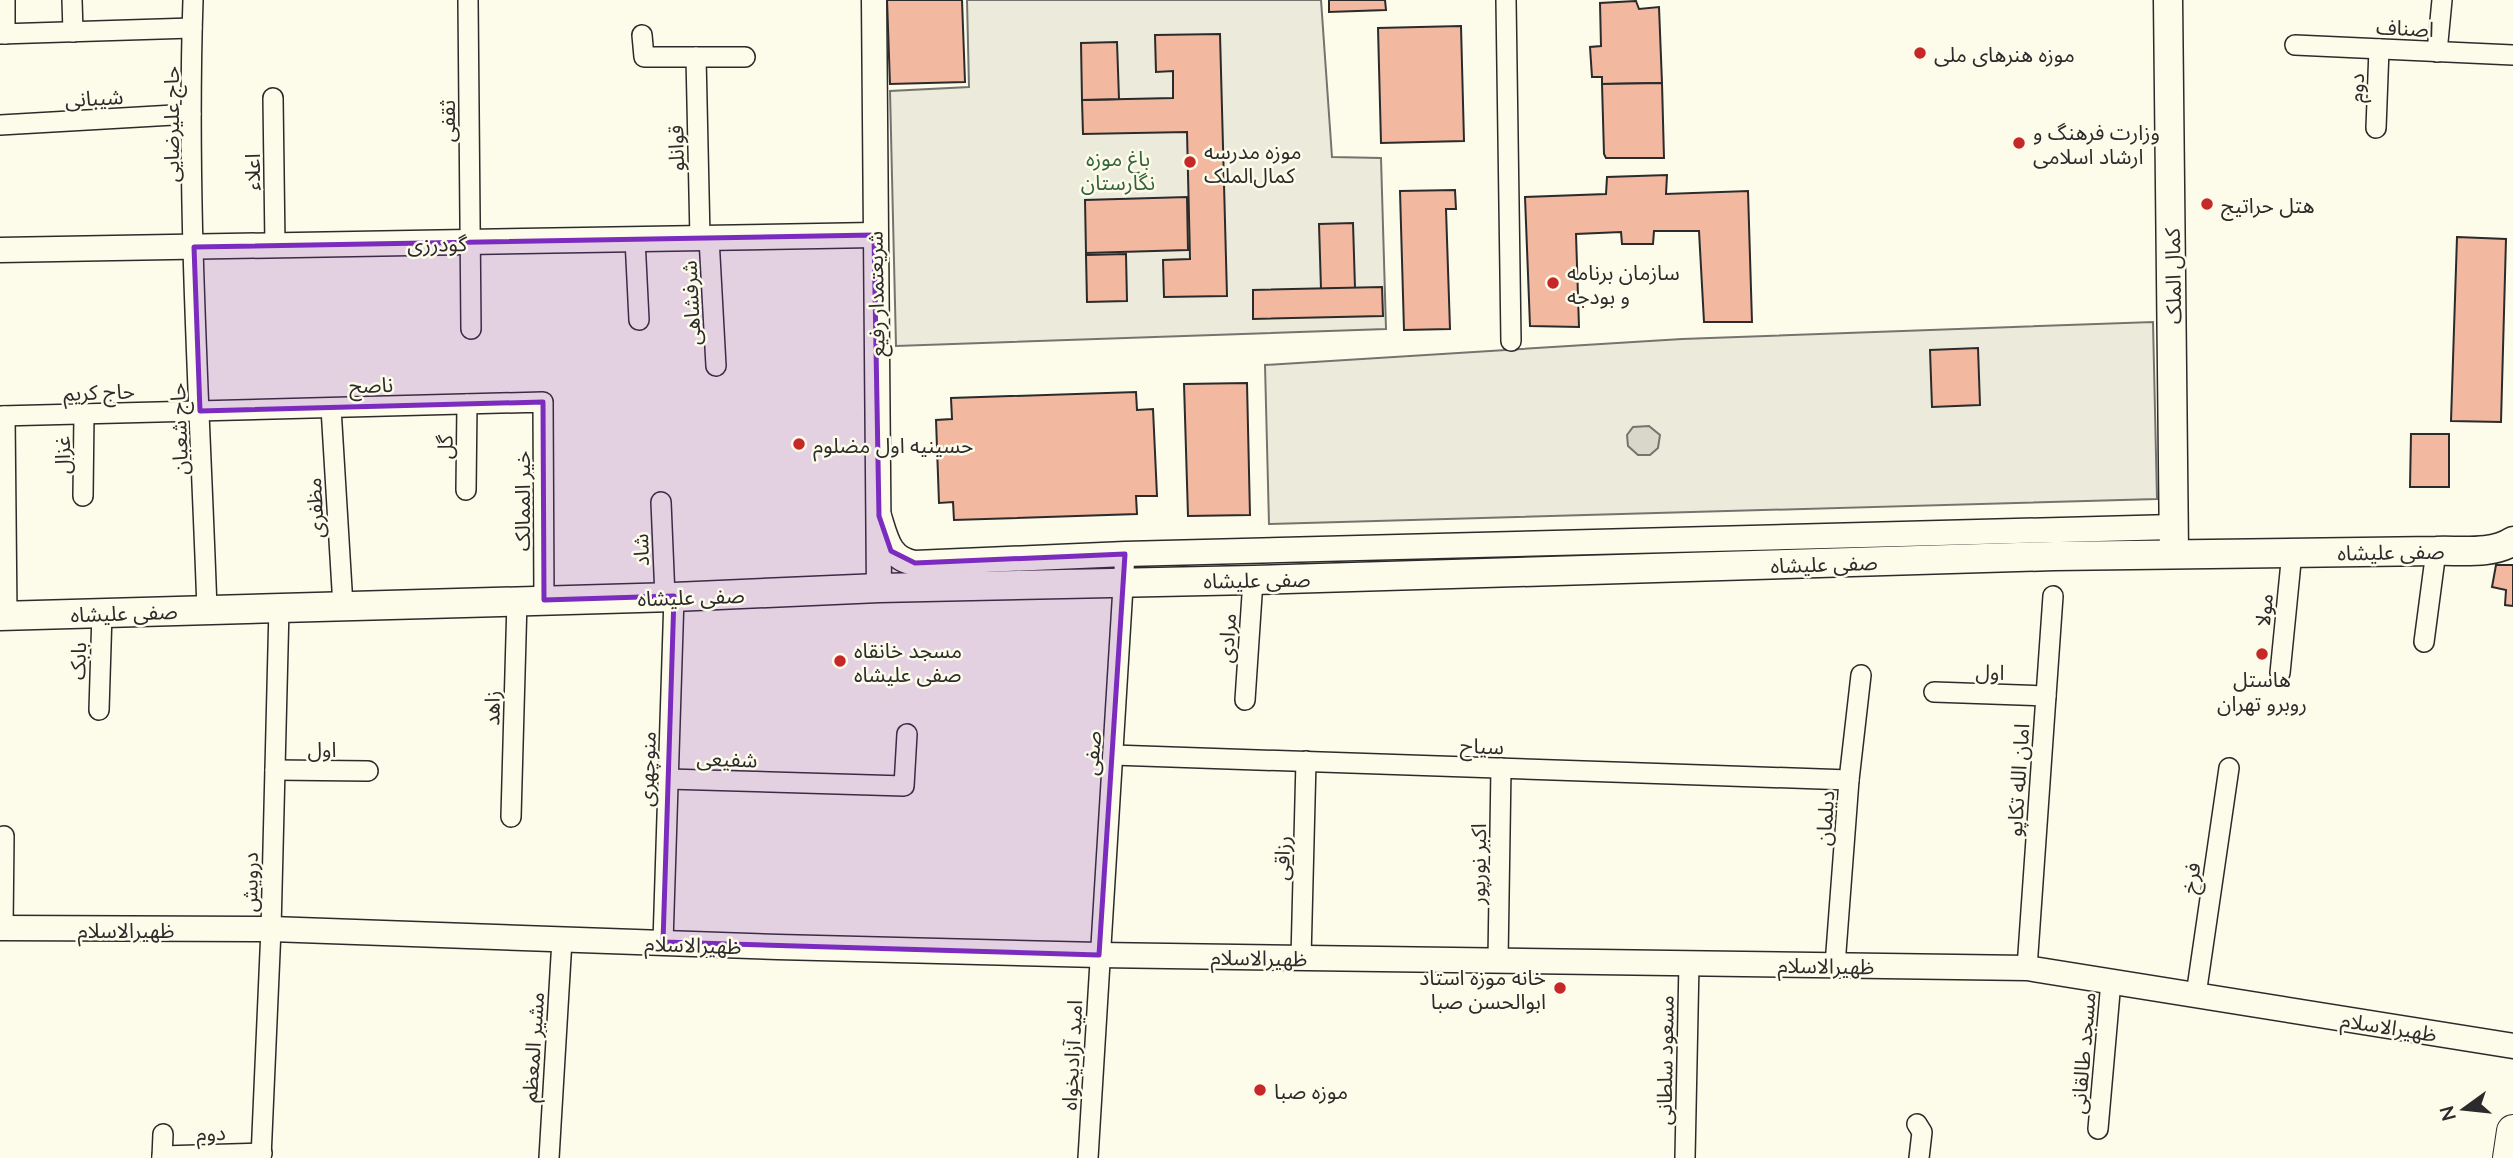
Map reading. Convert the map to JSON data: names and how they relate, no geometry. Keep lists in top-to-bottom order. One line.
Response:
{"streets":{"main road":["کمال الملک","صفی علیشاه"],"street":["اصناف","دوم","شیبانی","ثقفی","حاج علیرضایی","قوانلو","اعلاء","گودرزی","شریعتمدار رفیع","شرفشاهی","ناصح","حاج کریم","حاج شعبان","گل","غزال","خیر الممالک","مظفری","شاد","مولا","مرادی","بابک","اول","زاهد","سیاح","صفی","شفیعی","منوچهری","امان الله تکاپو","دیلمان","رزاقی","اکبر نورپور","فرخ","درویش","ظهیرالاسلام","مشیر المعظم","مسجد طالقانی","امید آزادیخواه","مسعود سلطانی"]},"crossings":[["اصناف","دوم"],["دوم","درویش"],["شیبانی","حاج علیرضایی"],["ثقفی","گودرزی"],["حاج علیرضایی","گودرزی"],["حاج علیرضایی","حاج شعبان"],["قوانلو","گودرزی"],["قوانلو","شرفشاهی"],["اعلاء","گودرزی"],["گودرزی","شریعتمدار رفیع"],["گودرزی","شرفشاهی"],["گودرزی","حاج شعبان"],["کمال الملک","صفی علیشاه"],["شریعتمدار رفیع","صفی علیشاه"],["ناصح","حاج کریم"],["ناصح","حاج شعبان"],["ناصح","گل"],["ناصح","خیر الممالک"],["ناصح","مظفری"],["حاج کریم","حاج شعبان"],["حاج کریم","غزال"],["حاج شعبان","صفی علیشاه"],["خیر الممالک","صفی علیشاه"],["خیر الممالک","زاهد"],["مظفری","صفی علیشاه"],["شاد","صفی علیشاه"],["شاد","منوچهری"],["صفی علیشاه","مولا"],["صفی علیشاه","مرادی"],["صفی علیشاه","بابک"],["صفی علیشاه","زاهد"],["صفی علیشاه","صفی"],["صفی علیشاه","منوچهری"],["صفی علیشاه","درویش"],["اول","امان الله تکاپو"],["اول","درویش"],["سیاح","صفی"],["سیاح","دیلمان"],["سیاح","رزاقی"],["سیاح","اکبر نورپور"],["صفی","ظهیرالاسلام"],["صفی","امید آزادیخواه"],["شفیعی","منوچهری"],["منوچهری","ظهیرالاسلام"],["امان الله تکاپو","ظهیرالاسلام"],["دیلمان","ظهیرالاسلام"],["رزاقی","ظهیرالاسلام"],["اکبر نورپور","ظهیرالاسلام"],["فرخ","ظهیرالاسلام"],["درویش","ظهیرالاسلام"],["ظهیرالاسلام","مشیر المعظم"],["ظهیرالاسلام","مسجد طالقانی"],["ظهیرالاسلام","امید آزادیخواه"],["ظهیرالاسلام","مسعود سلطانی"]],"parks":["باغ موزه نگارستان"],"places":["موزه هنرهای ملی","وزارت فرهنگ و ارشاد اسلامی","موزه مدرسه کمال‌الملک","هتل حراتیج","سازمان برنامه و بودجه","حسینیه اول مضلوم","هاستل روبرو تهران","مسجد خانقاه صفی علیشاه","خانه موزه استاد ابوالحسن صبا","موزه صبا"],"north":"left"}
